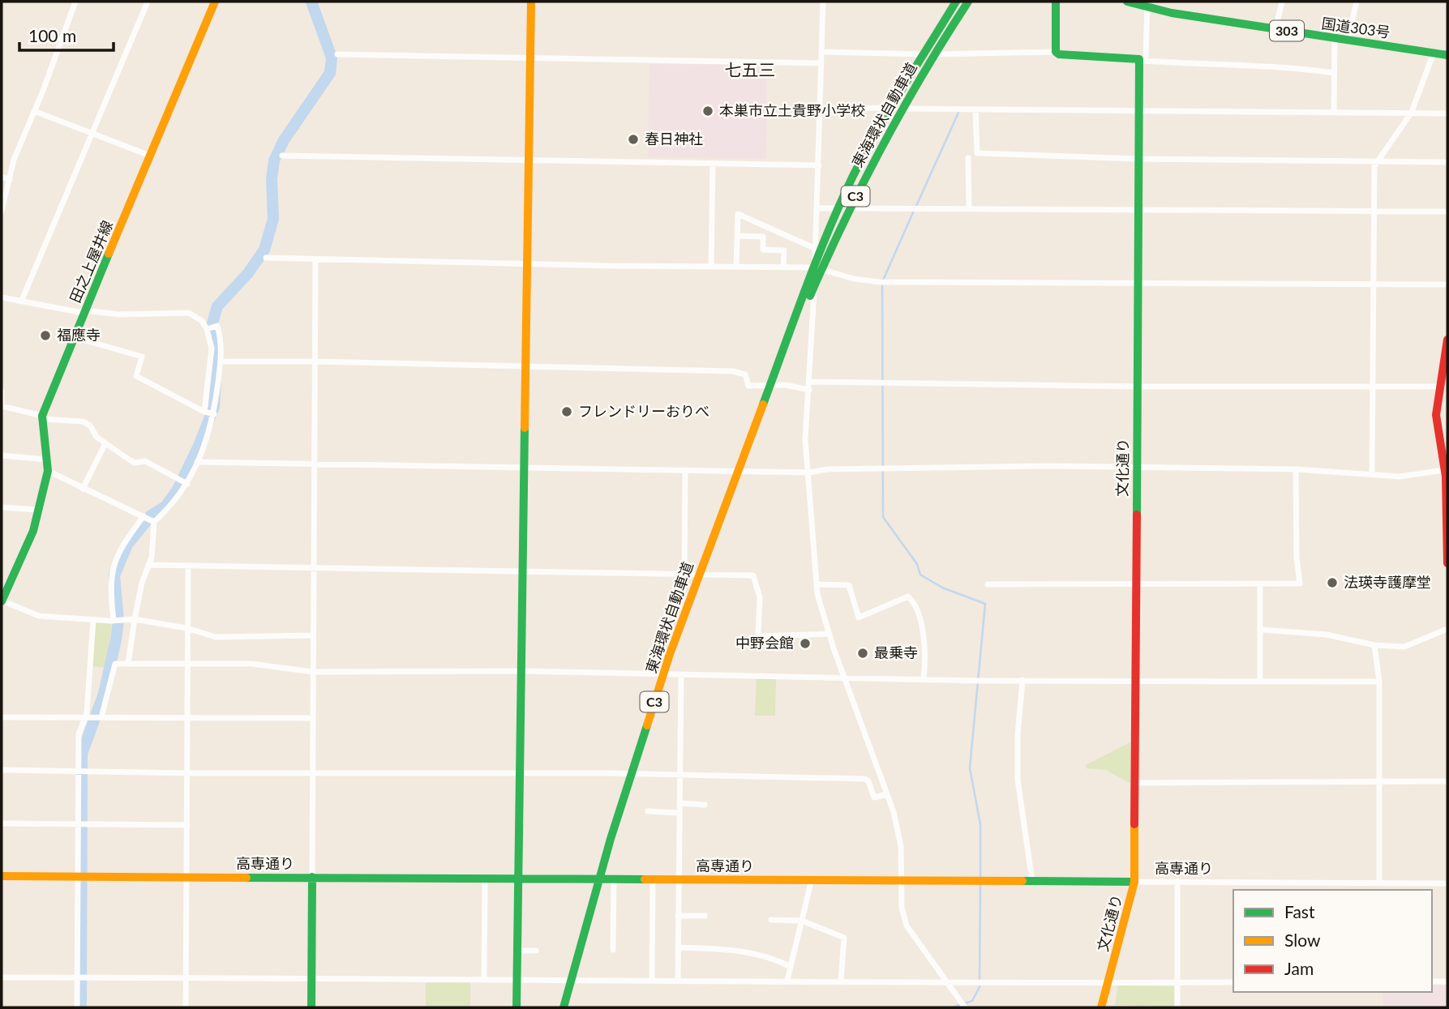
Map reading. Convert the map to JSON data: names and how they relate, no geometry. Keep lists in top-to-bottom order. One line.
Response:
{"streets":{"main road":["国道303号","303","東海環状自動車道","C3","田之上屋井線","文化通り","高専通り"]},"crossings":[["文化通り","高専通り"]],"districts":["七五三"],"places":["本巣市立土貴野小学校","春日神社","福應寺","フレンドリーおりべ","法瑛寺護摩堂","中野会館","最乗寺"],"legend":["Fast","Slow","Jam"],"scale_bar":"100 m"}
